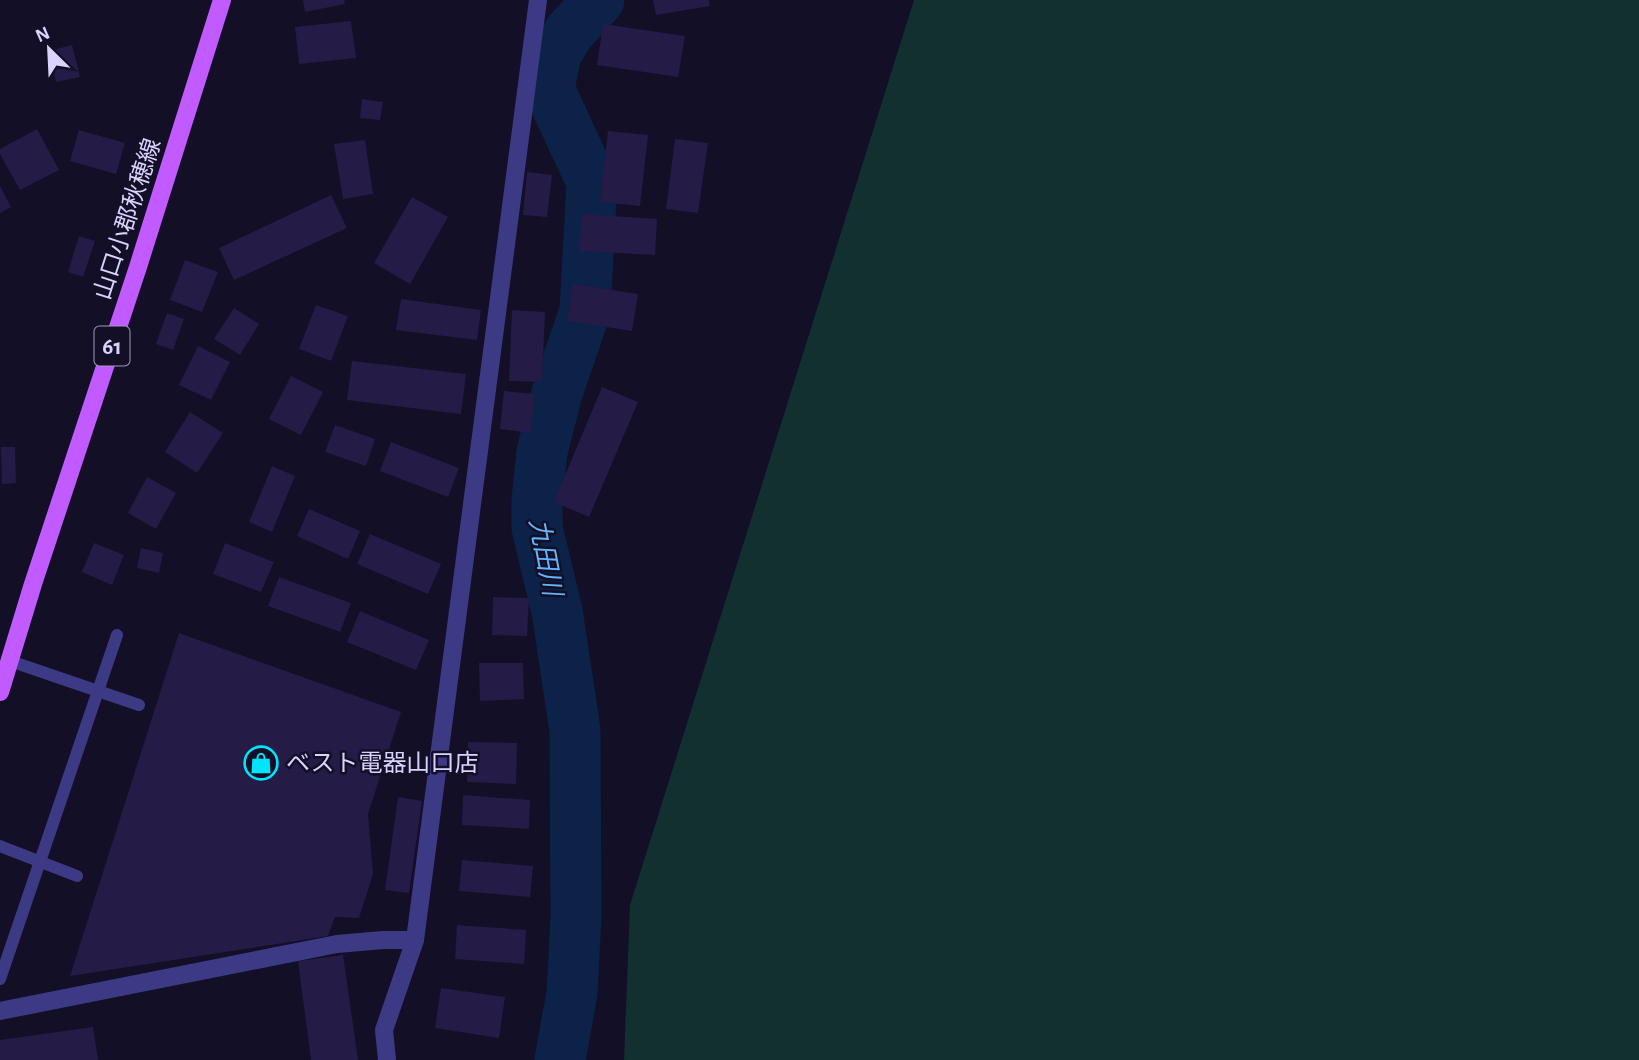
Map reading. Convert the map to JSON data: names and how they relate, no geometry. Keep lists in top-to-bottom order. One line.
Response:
{"streets":{"main road":["山口小郡秋穂線","61"]},"water":["九田川"],"places":{"shop":["ベスト電器山口店"]},"north":"top left"}
